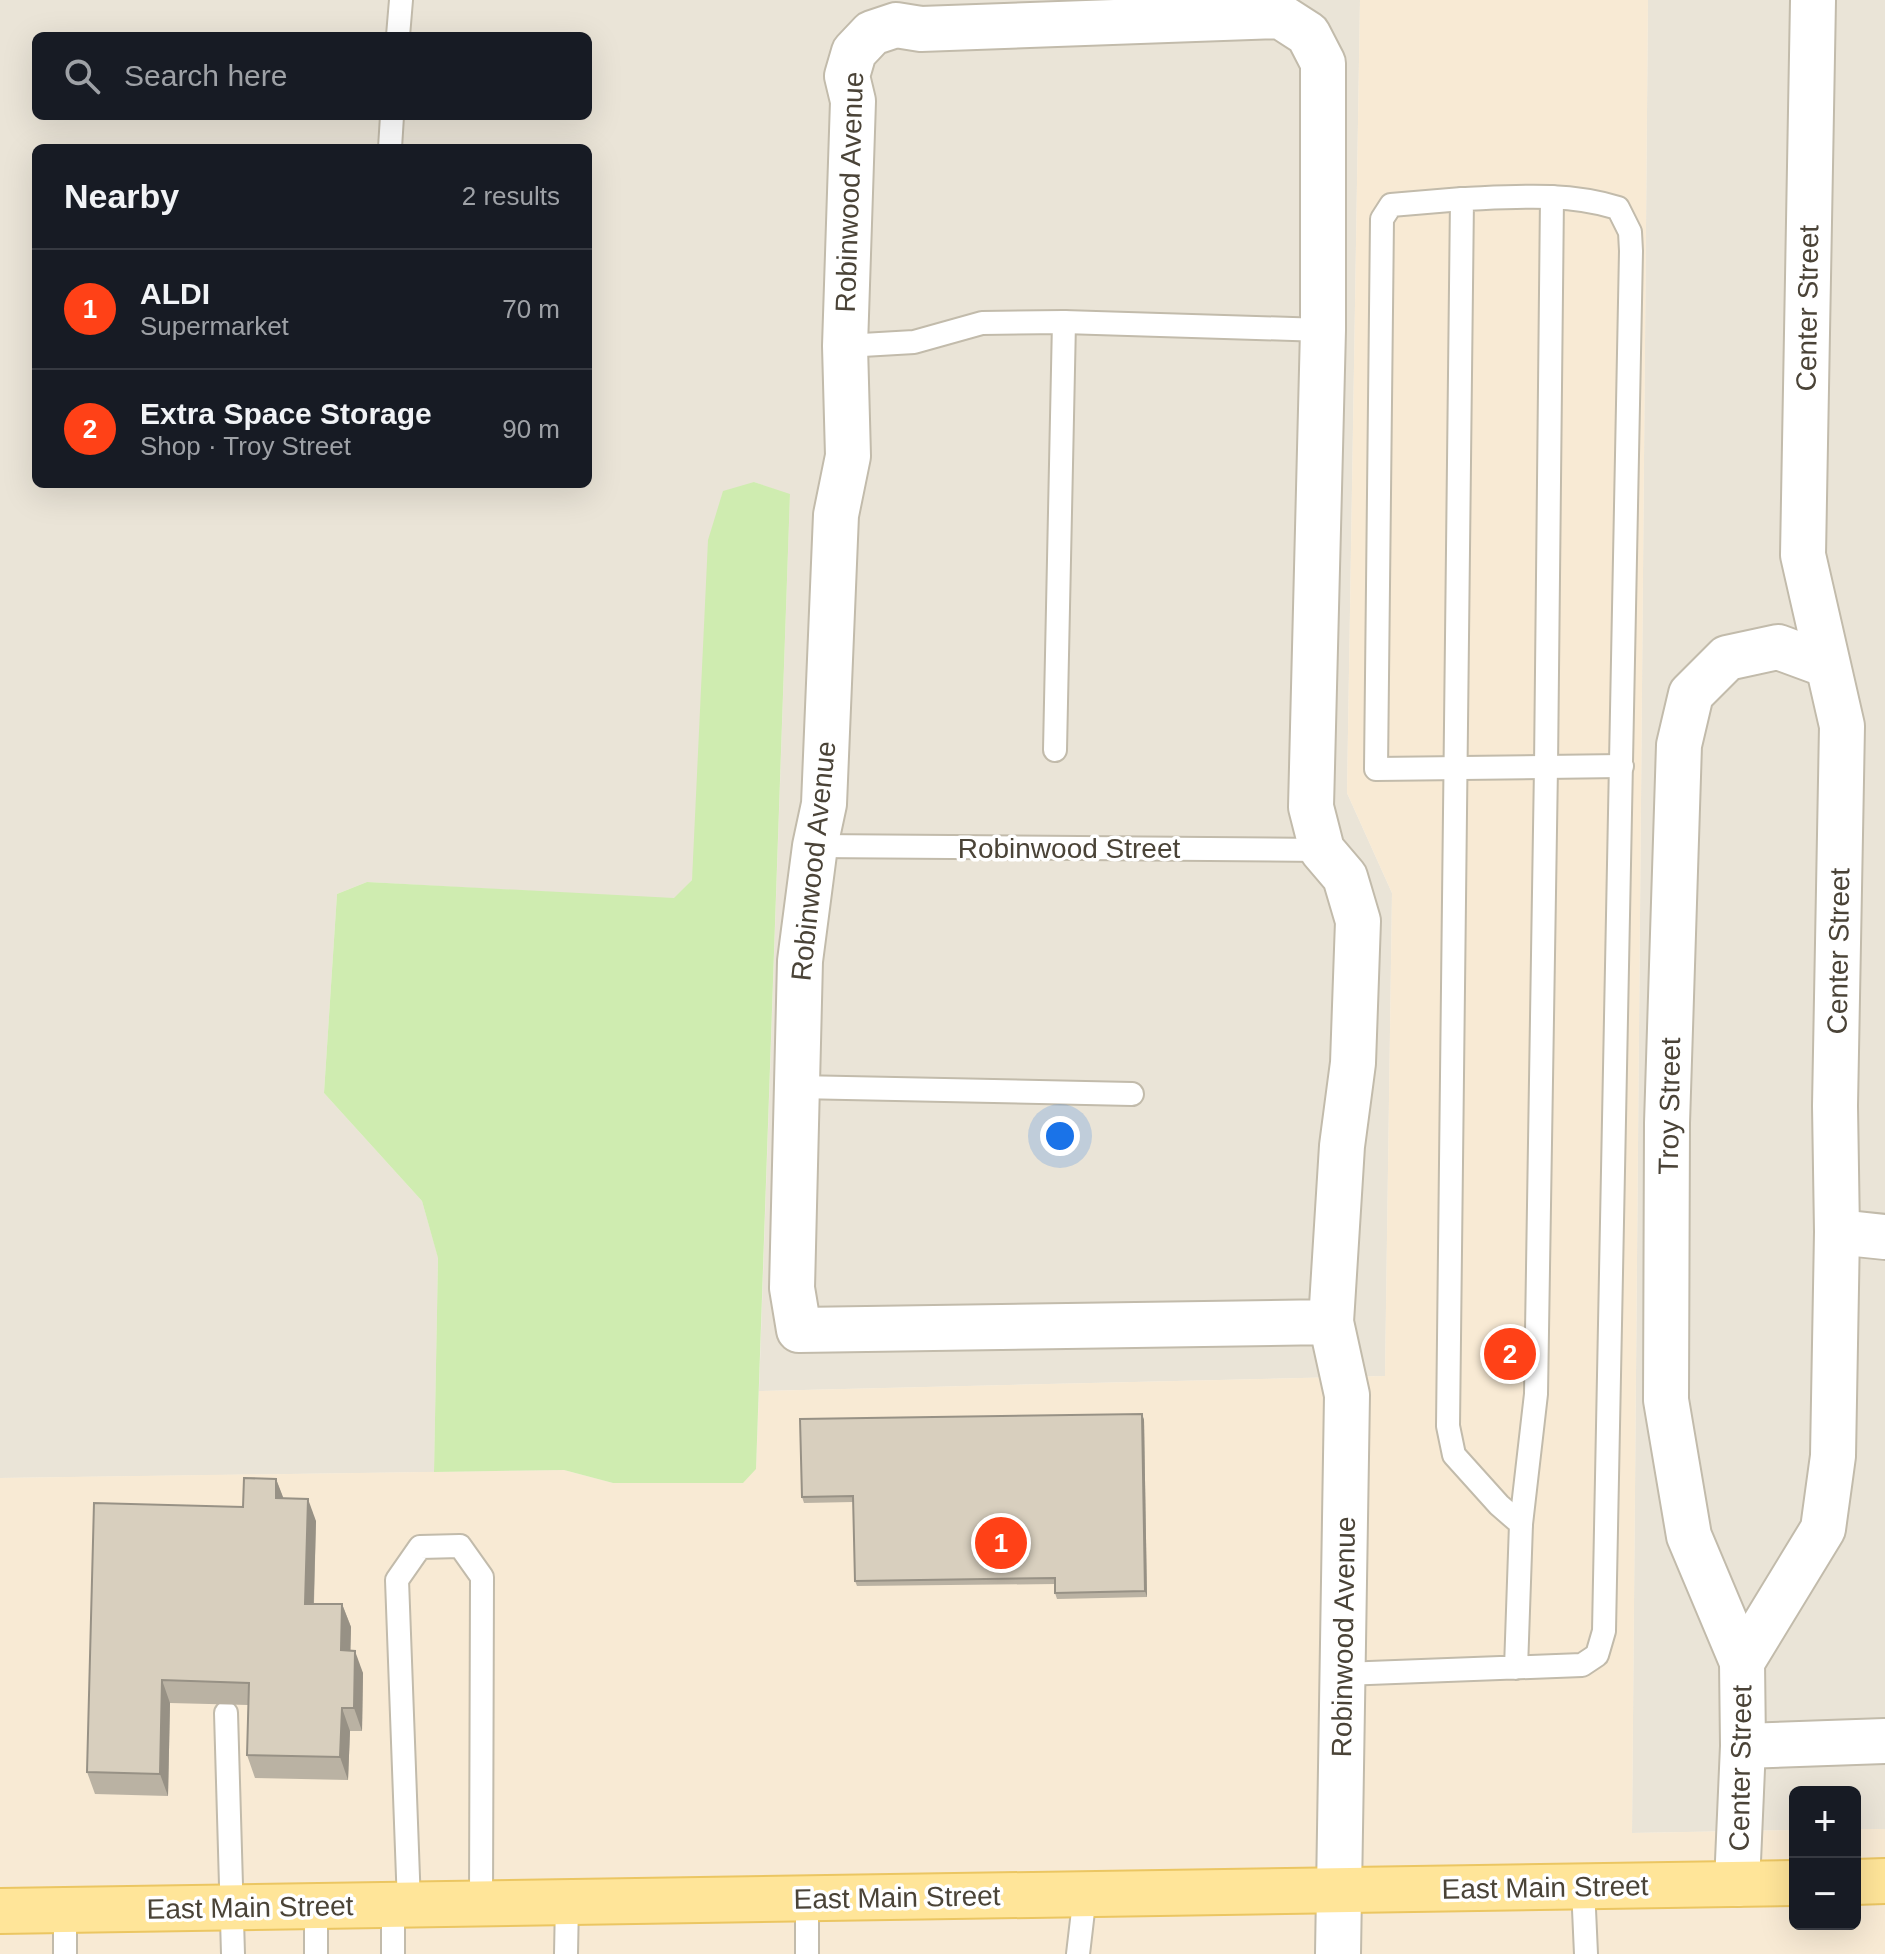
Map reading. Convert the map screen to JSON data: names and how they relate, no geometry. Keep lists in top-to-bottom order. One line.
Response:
{"streets":{"main road":["East Main Street"],"street":["Robinwood Avenue","Center Street","Troy Street"],"lane":["Robinwood Street"]},"crossings":[["Robinwood Avenue","Robinwood Street"],["Robinwood Avenue","East Main Street"],["Center Street","Troy Street"],["Center Street","East Main Street"]],"page":{"search":"Search here","heading":["Nearby","2 results"],"list":[{"mark":"1","name":"ALDI","note":"Supermarket","value":"70 m"},{"mark":"2","name":"Extra Space Storage","note":"Shop · Troy Street","value":"90 m"}],"pins":["2","1"],"map_buttons":["+","−"]}}
